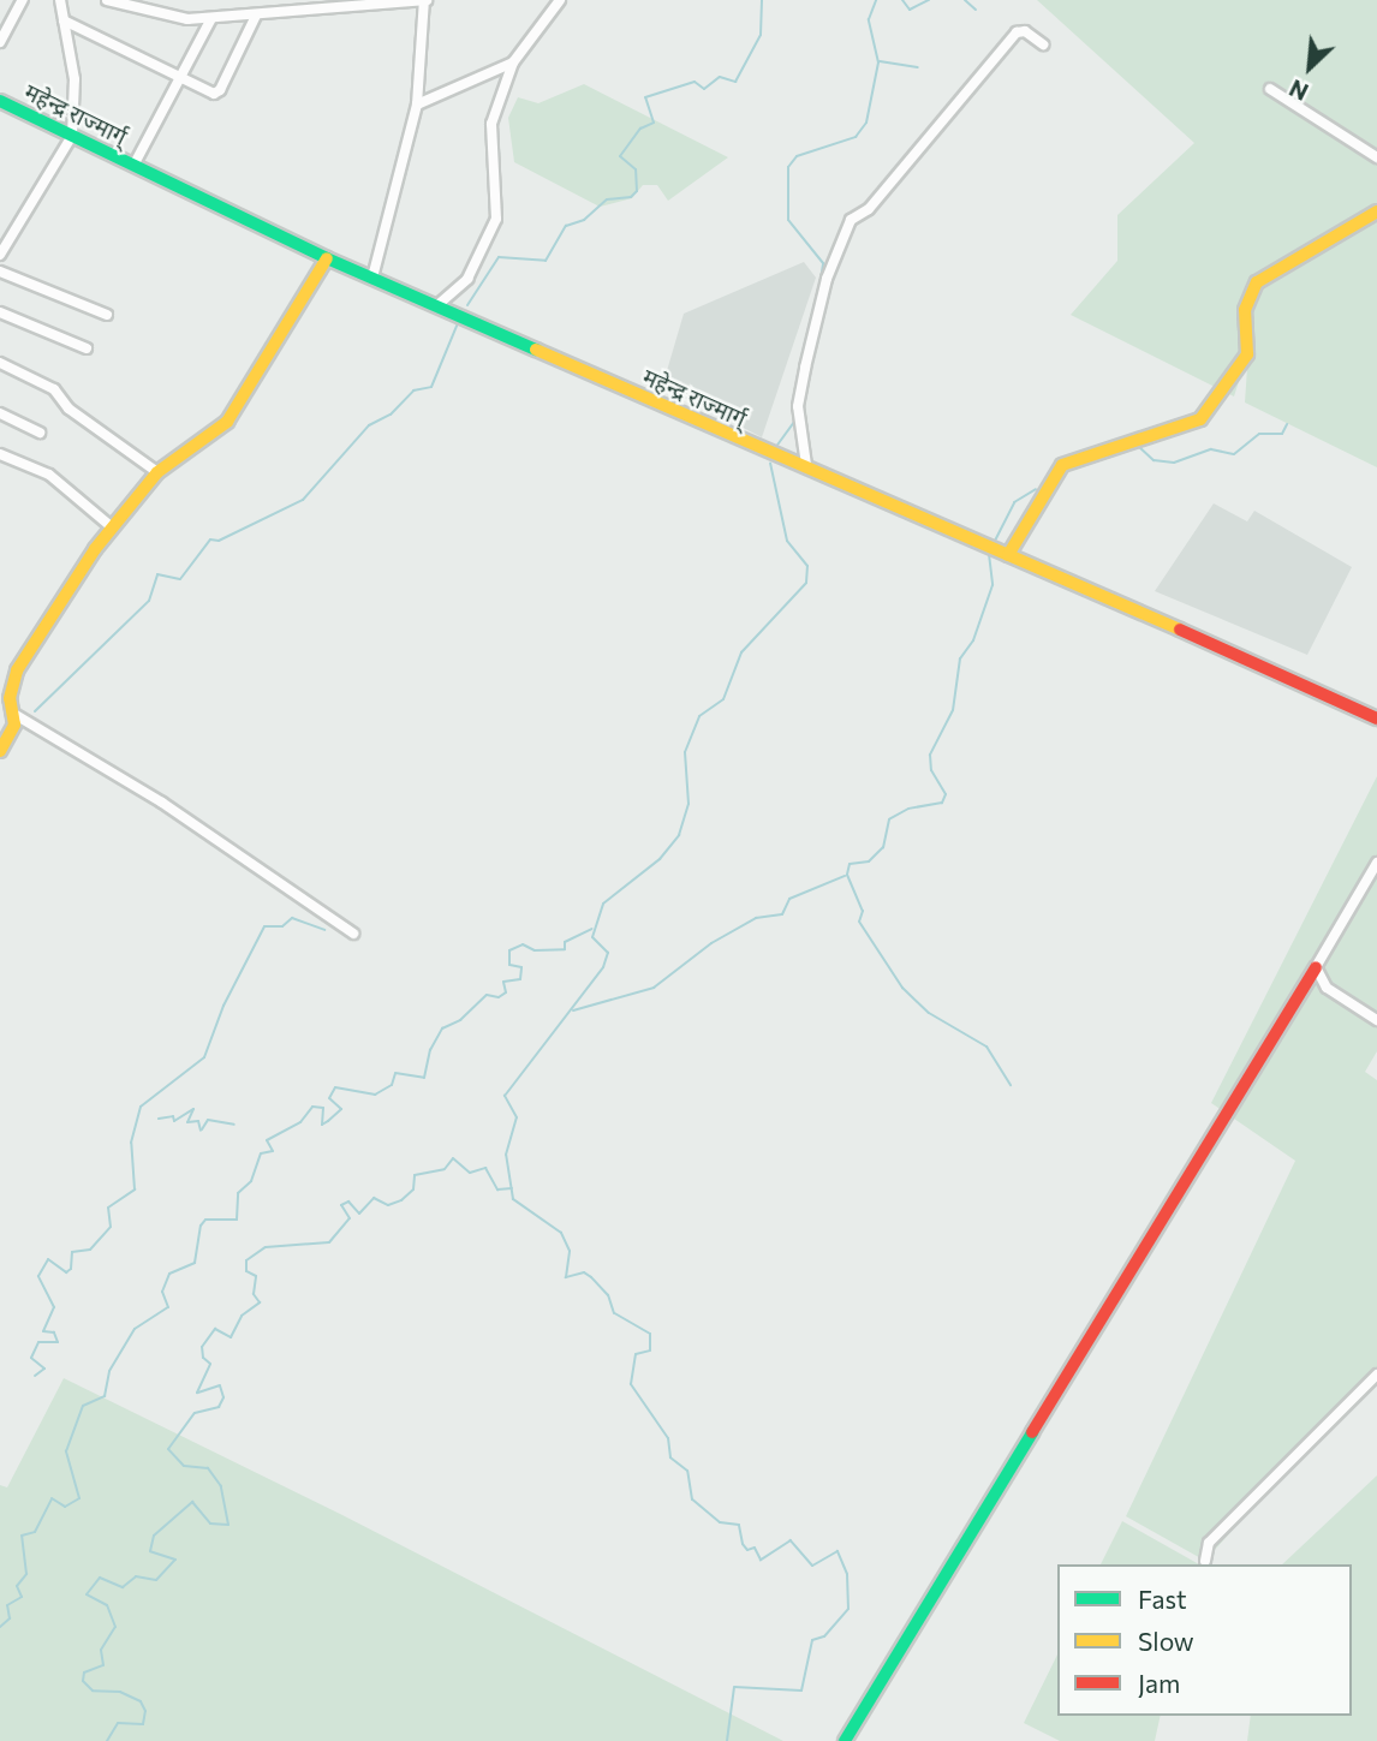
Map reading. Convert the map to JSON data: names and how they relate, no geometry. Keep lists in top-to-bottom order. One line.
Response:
{"streets":{"main road":["महेन्द्र राज्मार्ग्"]},"legend":["Fast","Slow","Jam"],"north":"bottom left"}
